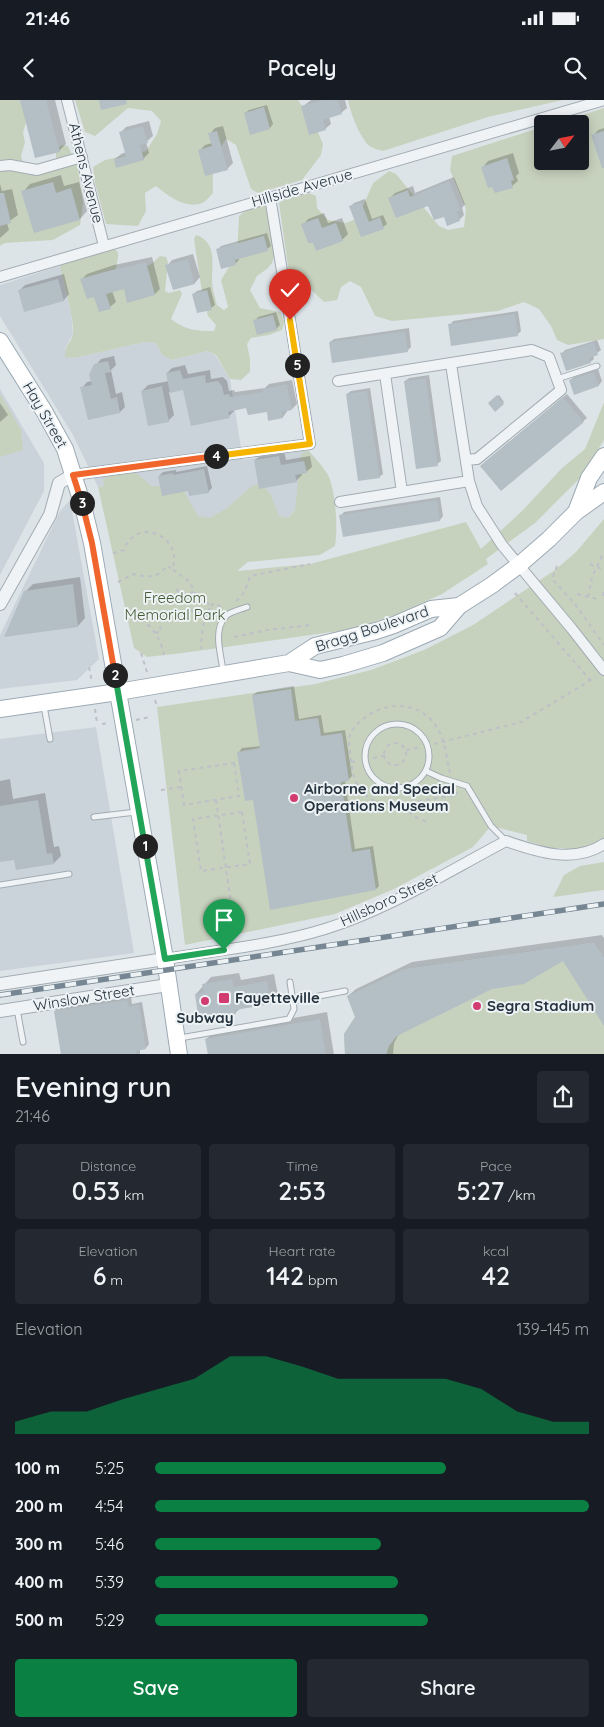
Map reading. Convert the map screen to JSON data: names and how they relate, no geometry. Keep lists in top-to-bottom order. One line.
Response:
{"streets":{"main road":["Hay Street","Bragg Boulevard"],"street":["Athens Avenue","Hillside Avenue","Hillsboro Street","Winslow Street"]},"crossings":[["Athens Avenue","Hillside Avenue"],["Hay Street","Bragg Boulevard"],["Hay Street","Hillsboro Street"],["Hay Street","Winslow Street"],["Hillsboro Street","Winslow Street"]],"parks":["Freedom Memorial Park"],"places":{"other":["Airborne and Special Operations Museum","Subway","Segra Stadium"],"transit":["Fayetteville"]},"north":"top right","page":{"status":"21:46","header":"Pacely","pins":["5","4","3","2","1"],"heading":["Evening run","21:46"],"stats":[["Distance","0.53 km"],["Time","2:53"],["Pace","5:27 /km"],["Elevation","6 m"],["Heart rate","142 bpm"],["kcal","42"]],"chart":["Elevation","139–145 m"],"list":[{"name":"100 m","note":"5:25"},{"name":"200 m","note":"4:54"},{"name":"300 m","note":"5:46"},{"name":"400 m","note":"5:39"},{"name":"500 m","note":"5:29"}],"buttons":["Save","Share"]}}
